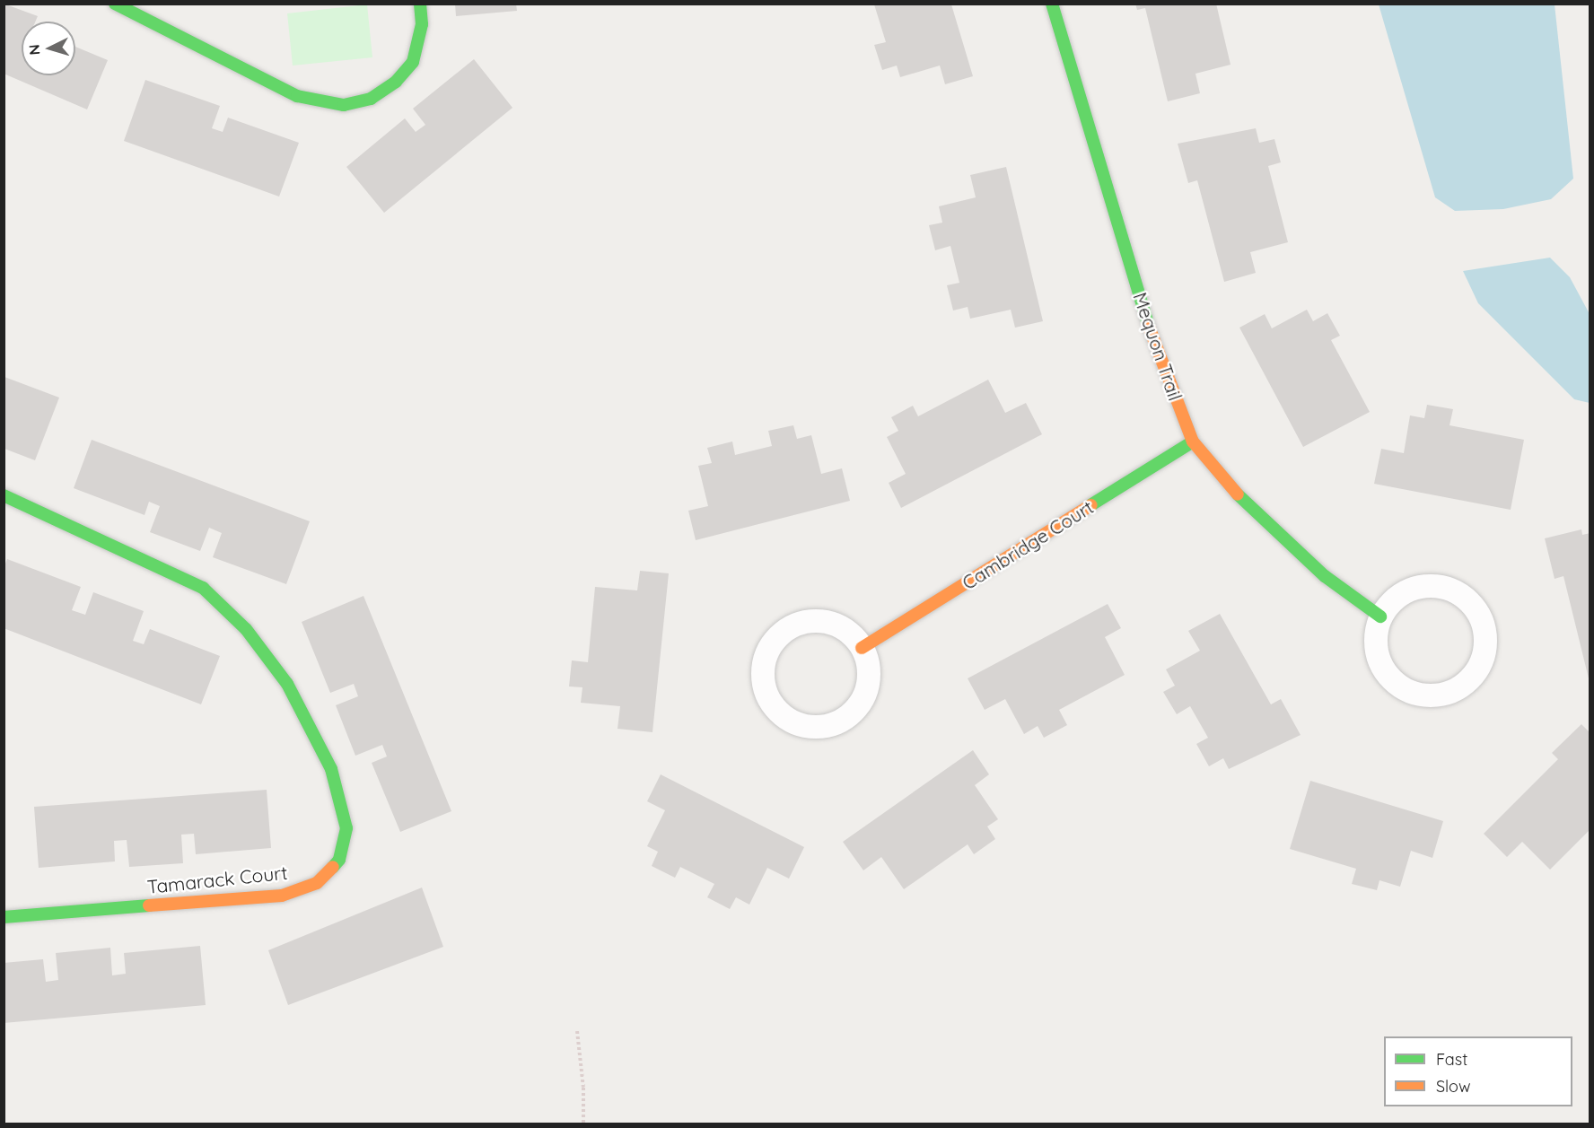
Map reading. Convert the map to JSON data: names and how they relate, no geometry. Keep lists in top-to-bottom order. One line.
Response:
{"streets":{"street":["Mequon Trail","Cambridge Court","Tamarack Court"]},"crossings":[["Mequon Trail","Cambridge Court"]],"legend":["Fast","Slow"],"north":"left"}
